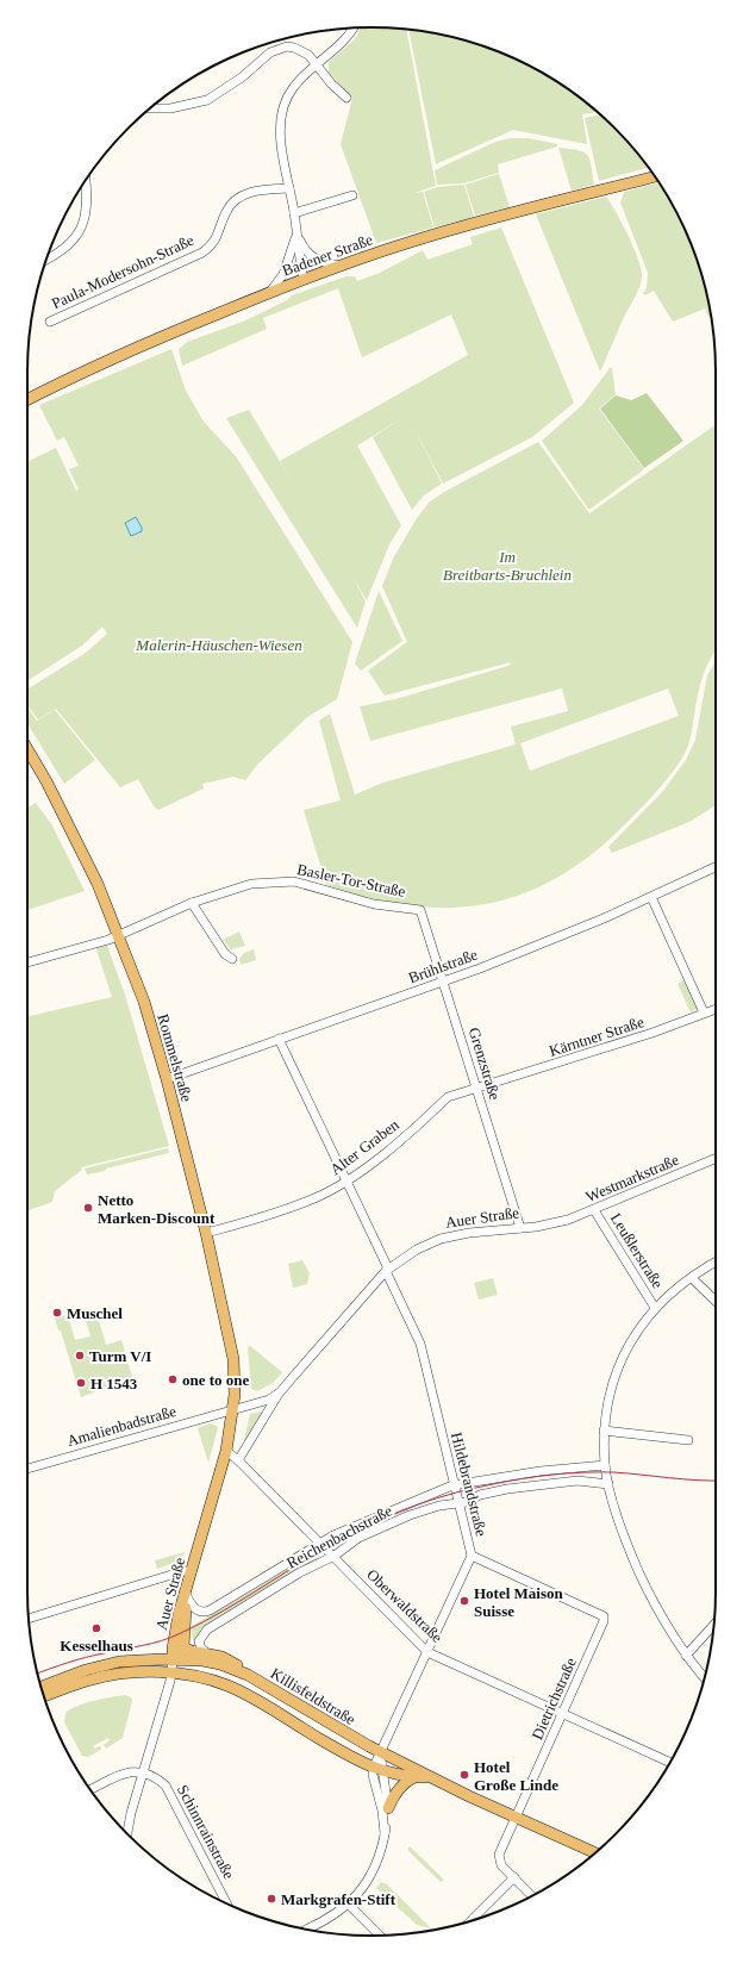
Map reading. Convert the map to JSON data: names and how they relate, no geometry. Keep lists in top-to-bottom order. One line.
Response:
{"streets":{"main road":["Badener Straße","Rommelstraße","Auer Straße","Killisfeldstraße"],"street":["Paula-Modersohn-Straße","Basler-Tor-Straße","Brühlstraße","Kärntner Straße","Grenzstraße","Alter Graben","Westmarkstraße","Leußlerstraße","Amalienbadstraße","Hildebrandstraße","Reichenbachstraße","Oberwaldstraße","Dietrichstraße","Schinnrainstraße"]},"crossings":[["Basler-Tor-Straße","Rommelstraße"],["Basler-Tor-Straße","Grenzstraße"],["Brühlstraße","Rommelstraße"],["Brühlstraße","Grenzstraße"],["Brühlstraße","Hildebrandstraße"],["Kärntner Straße","Grenzstraße"],["Kärntner Straße","Alter Graben"],["Rommelstraße","Alter Graben"],["Rommelstraße","Auer Straße"],["Rommelstraße","Amalienbadstraße"],["Grenzstraße","Alter Graben"],["Grenzstraße","Auer Straße"],["Alter Graben","Hildebrandstraße"],["Westmarkstraße","Auer Straße"],["Westmarkstraße","Leußlerstraße"],["Auer Straße","Amalienbadstraße"],["Auer Straße","Hildebrandstraße"],["Auer Straße","Reichenbachstraße"],["Auer Straße","Oberwaldstraße"],["Auer Straße","Killisfeldstraße"],["Auer Straße","Schinnrainstraße"],["Hildebrandstraße","Reichenbachstraße"],["Hildebrandstraße","Oberwaldstraße"],["Hildebrandstraße","Killisfeldstraße"],["Hildebrandstraße","Dietrichstraße"],["Reichenbachstraße","Oberwaldstraße"],["Oberwaldstraße","Dietrichstraße"],["Killisfeldstraße","Dietrichstraße"]],"parks":["Im Breitbarts-Bruchlein","Malerin-Häuschen-Wiesen"],"places":["Netto Marken-Discount","Muschel","Turm V/I","one to one","H 1543","Hotel Maison Suisse","Kesselhaus","Hotel Große Linde","Markgrafen-Stift"]}
